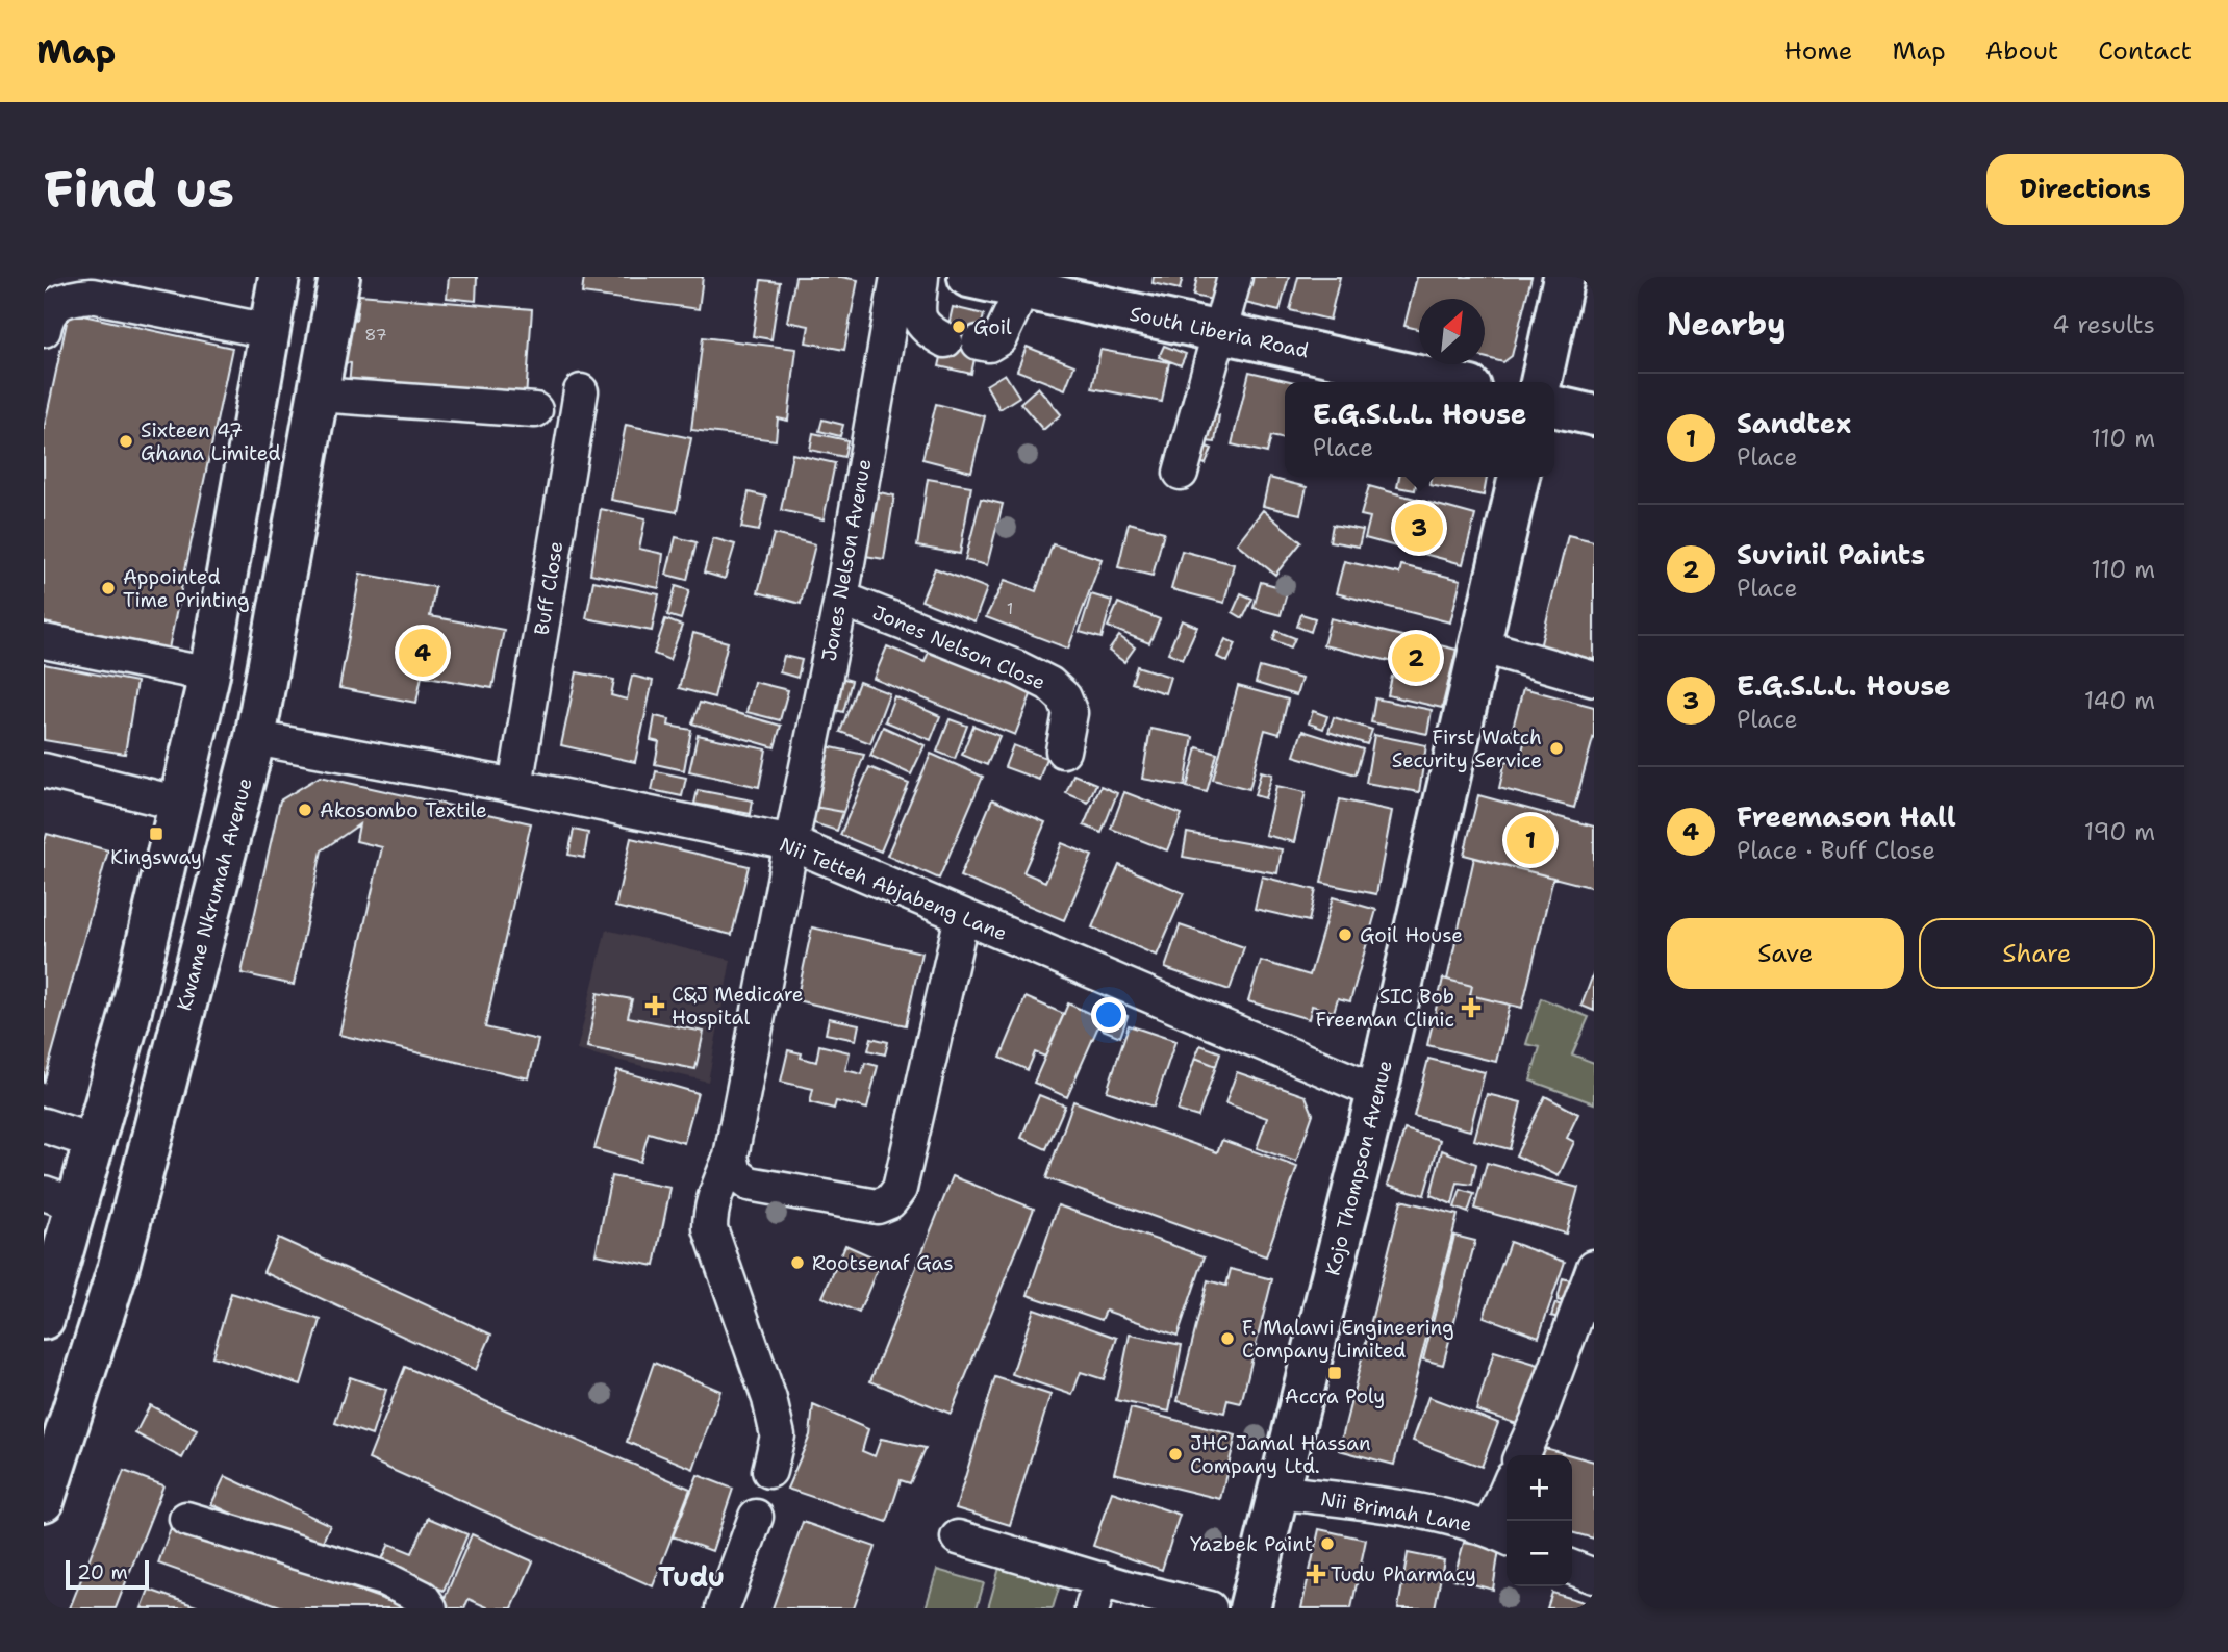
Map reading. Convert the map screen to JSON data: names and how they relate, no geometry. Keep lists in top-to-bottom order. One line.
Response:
{"streets":{"main road":["South Liberia Road","Kwame Nkrumah Avenue","Kojo Thompson Avenue"],"street":["Jones Nelson Avenue","Buff Close","Jones Nelson Close","Nii Tetteh Abjabeng Lane","Nii Brimah Lane"]},"crossings":[["Jones Nelson Avenue","Jones Nelson Close"],["Jones Nelson Avenue","Nii Tetteh Abjabeng Lane"],["Buff Close","Nii Tetteh Abjabeng Lane"],["Nii Tetteh Abjabeng Lane","Kwame Nkrumah Avenue"],["Nii Tetteh Abjabeng Lane","Kojo Thompson Avenue"],["Kojo Thompson Avenue","Nii Brimah Lane"]],"districts":["Tudu"],"places":{"other":["Goil","Sixteen 47 Ghana Limited","Appointed Time Printing","First Watch Security Service","Akosombo Textile","Goil House","Rootsenaf Gas","F. Malawi Engineering Company Limited","JHC Jamal Hassan Company Ltd.","Yazbek Paint"],"transit":["Kingsway","Accra Poly"],"health":["C&J Medicare Hospital","SIC Bob Freeman Clinic","Tudu Pharmacy"]},"house_numbers":["87","1"],"scale_bar":"20 m","north":"top right","page":{"header":"Map","nav":["Home","Map","About","Contact"],"buttons":["Directions",["Save","Share"]],"title":"Find us","heading":["Nearby","4 results"],"list":[{"mark":"1","name":"Sandtex","note":"Place","value":"110 m"},{"mark":"2","name":"Suvinil Paints","note":"Place","value":"110 m"},{"mark":"3","name":"E.G.S.L.L. House","note":"Place","value":"140 m"},{"mark":"4","name":"Freemason Hall","note":"Place · Buff Close","value":"190 m"}],"popup":["E.G.S.L.L. House","Place"],"pins":["3","4","2","1"],"map_buttons":["+","−"],"scale":"20 m"}}
